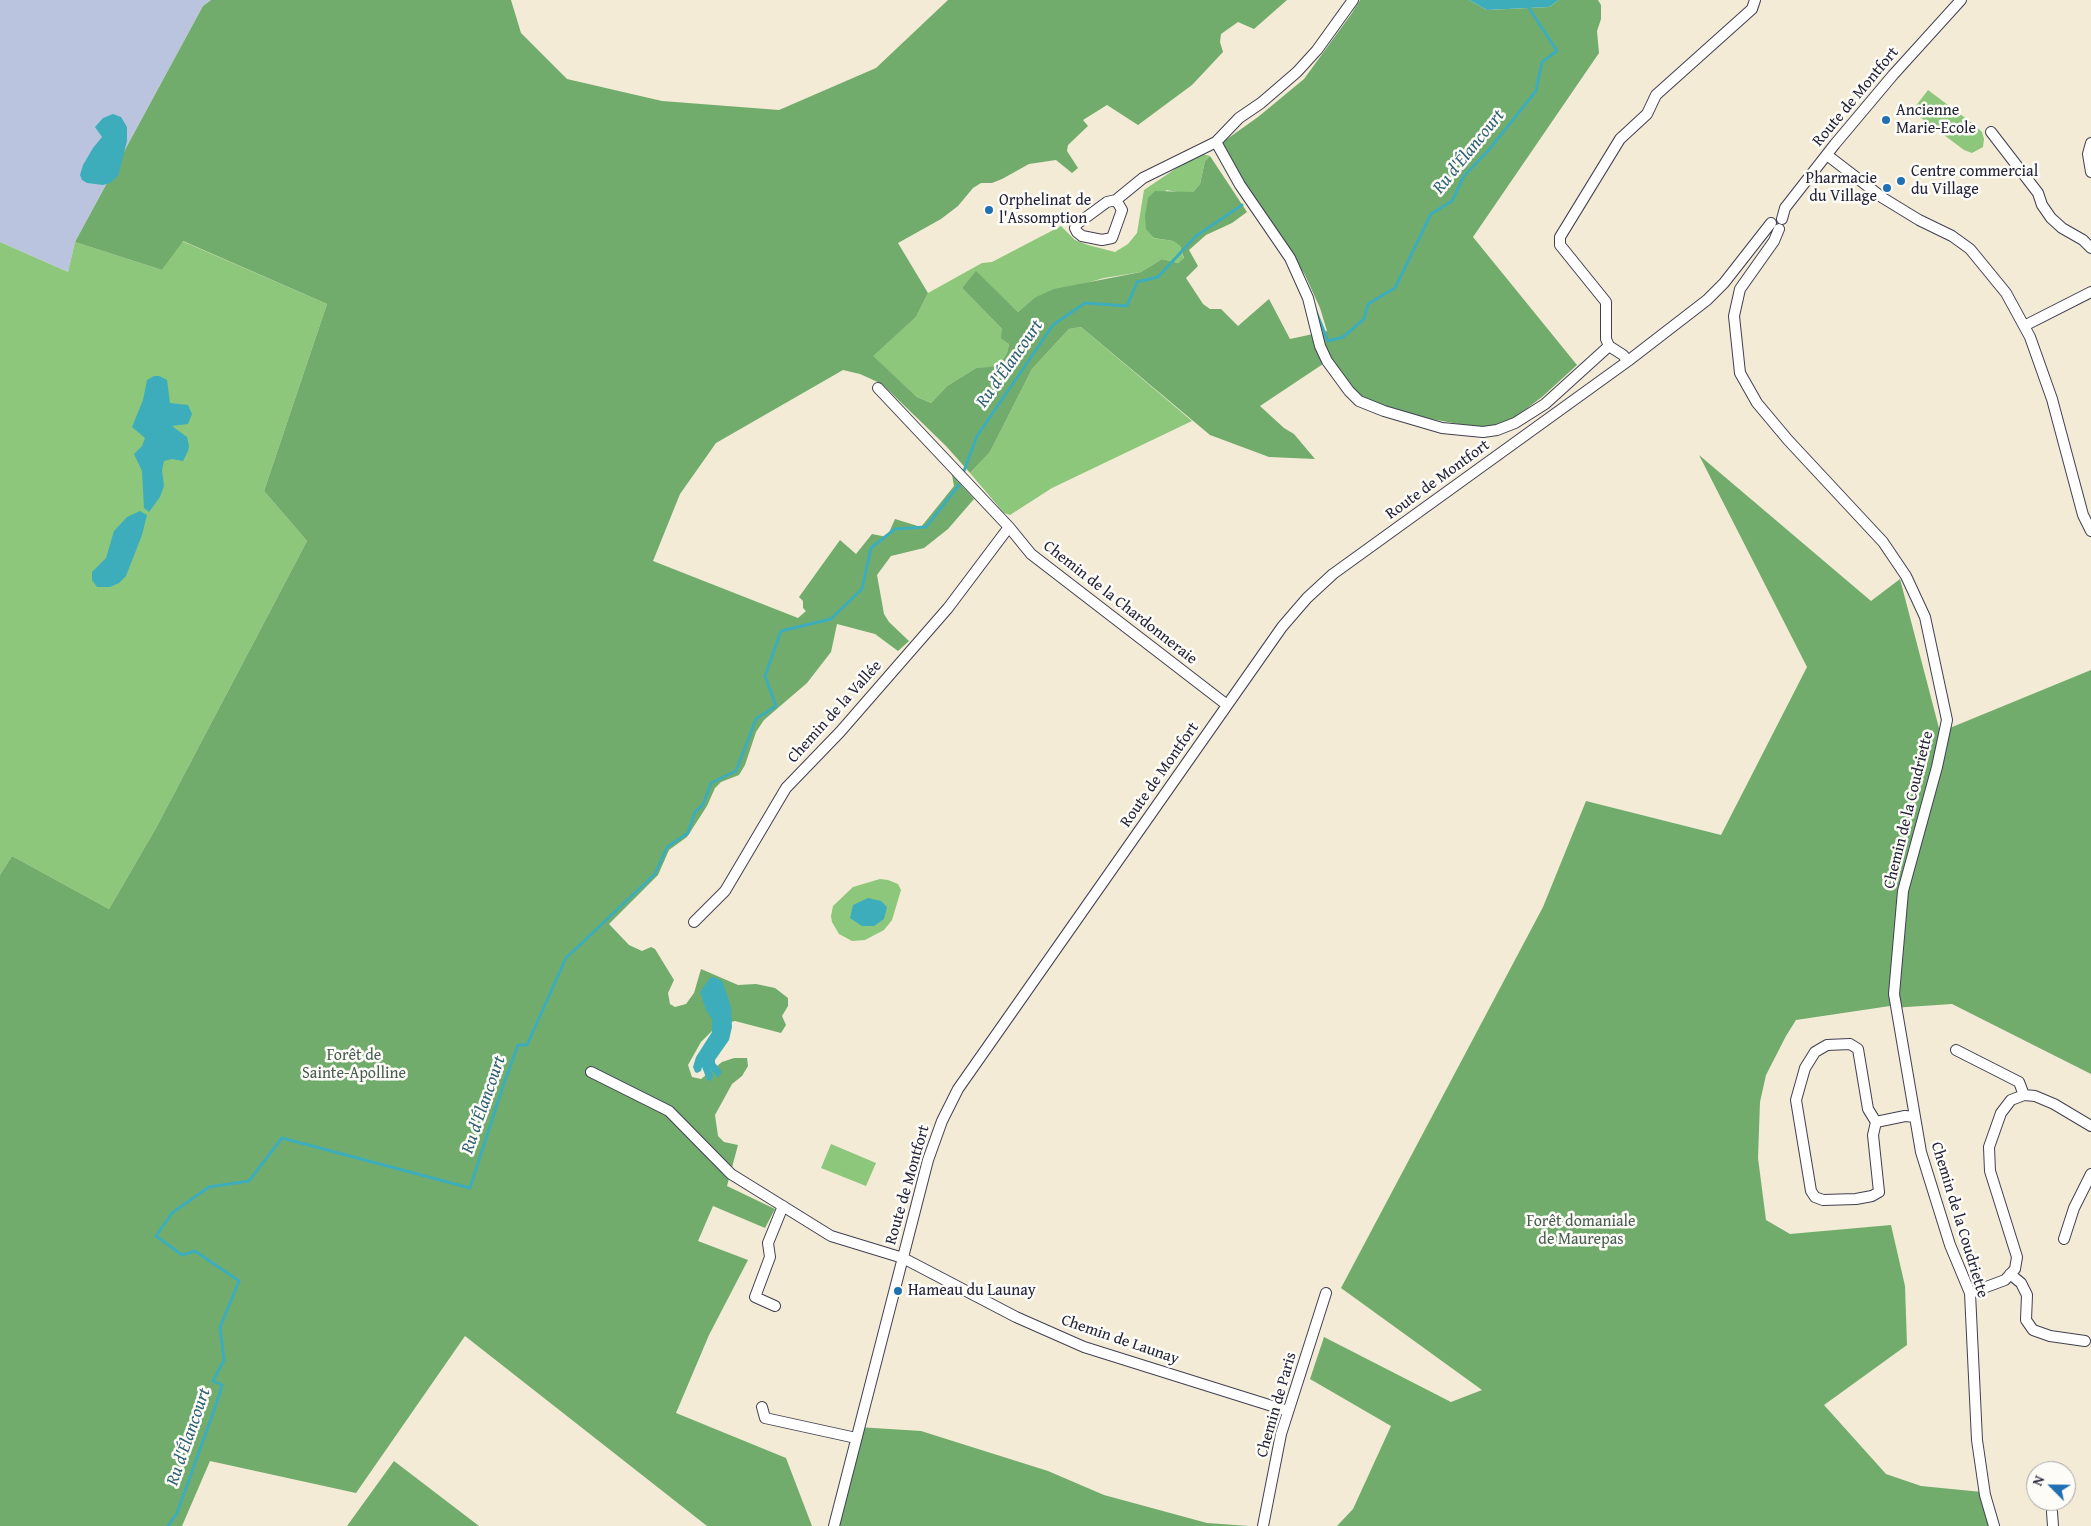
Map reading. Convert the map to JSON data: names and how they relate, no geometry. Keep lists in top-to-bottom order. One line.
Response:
{"streets":{"street":["Route de Montfort","Chemin de la Chardonneraie","Chemin de la Vallée","Chemin de la Coudriette","Chemin de Launay","Chemin de Paris"]},"crossings":[["Route de Montfort","Chemin de la Chardonneraie"],["Route de Montfort","Chemin de la Coudriette"],["Route de Montfort","Chemin de Launay"],["Chemin de la Chardonneraie","Chemin de la Vallée"],["Chemin de Launay","Chemin de Paris"]],"water":["Ru d'Élancourt"],"parks":["Forêt de Sainte-Apolline","Forêt domaniale de Maurepas"],"places":["Ancienne Marie-Ecole","Centre commercial du Village","Pharmacie du Village","Orphelinat de l'Assomption","Hameau du Launay"],"north":"top left"}
